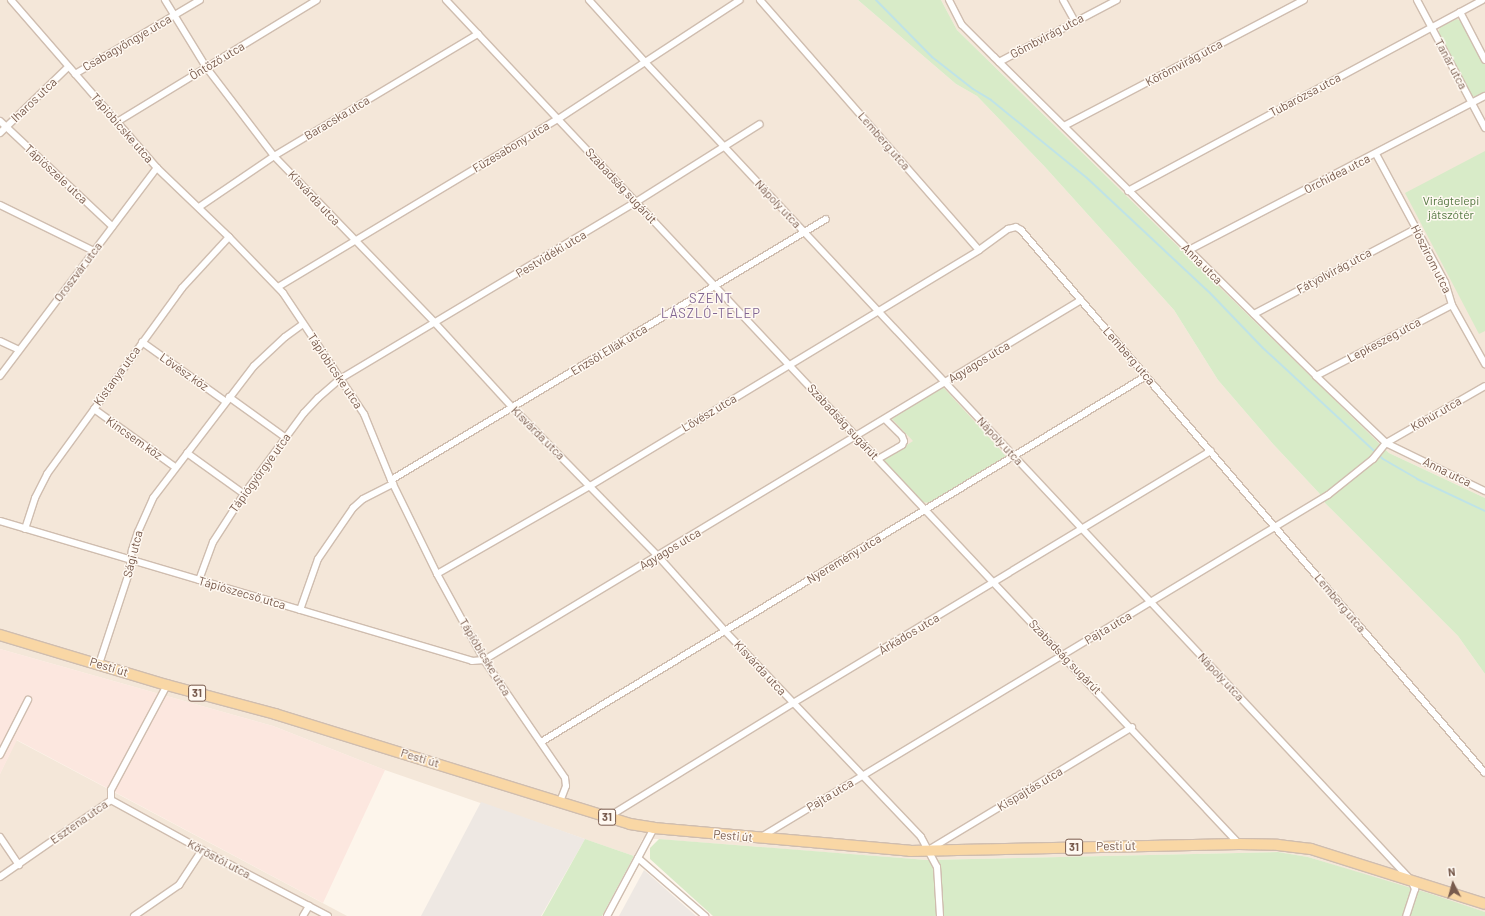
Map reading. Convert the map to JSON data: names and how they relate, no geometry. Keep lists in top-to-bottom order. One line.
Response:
{"streets":{"main road":["Pesti út","31"],"street":["Gömbvirág utca","Csabagyöngye utca","Öntöző utca","Körömvirág utca","Tanár utca","Tubarózsa utca","Iharos utca","Baracska utca","Tápióbicske utca","Lemberg utca","Füzesabony utca","Tápiószele utca","Orchidea utca","Szabadság sugárút","Kisvárda utca","Nápoly utca","Pestvidéki utca","Hószirom utca","Anna utca","Fátyolvirág utca","Oroszvár utca","Lepkeszeg utca","Enzsöl Ellák utca","Agyagos utca","Lövész köz","Kistanya utca","Lövész utca","Kőhúr utca","Kincsem köz","Tápiógyörgye utca","Sági utca","Nyeremény utca","Tápiószecső utca","Pajta utca","Árkádos utca","Kispajtás utca","Esztena utca","Köröstói utca"]},"crossings":[["Gömbvirág utca","Anna utca"],["Csabagyöngye utca","Tápióbicske utca"],["Csabagyöngye utca","Kisvárda utca"],["Öntöző utca","Tápióbicske utca"],["Öntöző utca","Kisvárda utca"],["Körömvirág utca","Anna utca"],["Tanár utca","Tubarózsa utca"],["Tanár utca","Orchidea utca"],["Tubarózsa utca","Anna utca"],["Iharos utca","Tápióbicske utca"],["Iharos utca","Tápiószele utca"],["Baracska utca","Tápióbicske utca"],["Baracska utca","Szabadság sugárút"],["Baracska utca","Kisvárda utca"],["Tápióbicske utca","Füzesabony utca"],["Tápióbicske utca","Pestvidéki utca"],["Tápióbicske utca","Oroszvár utca"],["Tápióbicske utca","Enzsöl Ellák utca"],["Tápióbicske utca","Agyagos utca"],["Tápióbicske utca","Kistanya utca"],["Tápióbicske utca","Lövész utca"],["Tápióbicske utca","Tápiógyörgye utca"],["Tápióbicske utca","Sági utca"],["Tápióbicske utca","Nyeremény utca"],["Tápióbicske utca","Tápiószecső utca"],["Tápióbicske utca","Pesti út"],["Lemberg utca","Agyagos utca"],["Lemberg utca","Lövész utca"],["Lemberg utca","Nyeremény utca"],["Lemberg utca","Pajta utca"],["Lemberg utca","Árkádos utca"],["Füzesabony utca","Szabadság sugárút"],["Füzesabony utca","Kisvárda utca"],["Füzesabony utca","Nápoly utca"],["Tápiószele utca","Oroszvár utca"],["Orchidea utca","Hószirom utca"],["Orchidea utca","Anna utca"],["Szabadság sugárút","Pestvidéki utca"],["Szabadság sugárút","Enzsöl Ellák utca"],["Szabadság sugárút","Agyagos utca"],["Szabadság sugárút","Lövész utca"],["Szabadság sugárút","Nyeremény utca"],["Szabadság sugárút","Pajta utca"],["Szabadság sugárút","Árkádos utca"],["Szabadság sugárút","Pesti út"],["Szabadság sugárút","Kispajtás utca"],["Kisvárda utca","Pestvidéki utca"],["Kisvárda utca","Enzsöl Ellák utca"],["Kisvárda utca","Agyagos utca"],["Kisvárda utca","Lövész utca"],["Kisvárda utca","Nyeremény utca"],["Kisvárda utca","Pajta utca"],["Kisvárda utca","Árkádos utca"],["Kisvárda utca","Pesti út"],["Kisvárda utca","Kispajtás utca"],["Nápoly utca","Pestvidéki utca"],["Nápoly utca","Enzsöl Ellák utca"],["Nápoly utca","Agyagos utca"],["Nápoly utca","Lövész utca"],["Nápoly utca","Nyeremény utca"],["Nápoly utca","Pajta utca"],["Nápoly utca","Árkádos utca"],["Nápoly utca","Pesti út"],["Pestvidéki utca","Tápiógyörgye utca"],["Hószirom utca","Fátyolvirág utca"],["Hószirom utca","Lepkeszeg utca"],["Anna utca","Fátyolvirág utca"],["Anna utca","Lepkeszeg utca"],["Anna utca","Kőhúr utca"],["Anna utca","Pajta utca"],["Enzsöl Ellák utca","Tápiószecső utca"],["Agyagos utca","Tápiószecső utca"],["Lövész köz","Kistanya utca"],["Lövész köz","Sági utca"],["Kistanya utca","Kincsem köz"],["Kistanya utca","Tápiószecső utca"],["Kőhúr utca","Pajta utca"],["Kincsem köz","Sági utca"],["Tápiógyörgye utca","Tápiószecső utca"],["Sági utca","Tápiószecső utca"],["Sági utca","Pesti út"],["Pajta utca","Pesti út"],["Árkádos utca","Pesti út"],["Pesti út","Kispajtás utca"],["Pesti út","Esztena utca"],["Esztena utca","Köröstói utca"]],"districts":["SZENT LÁSZLÓ-TELEP"],"parks":["Virágtelepi játszótér"],"north":"top"}
